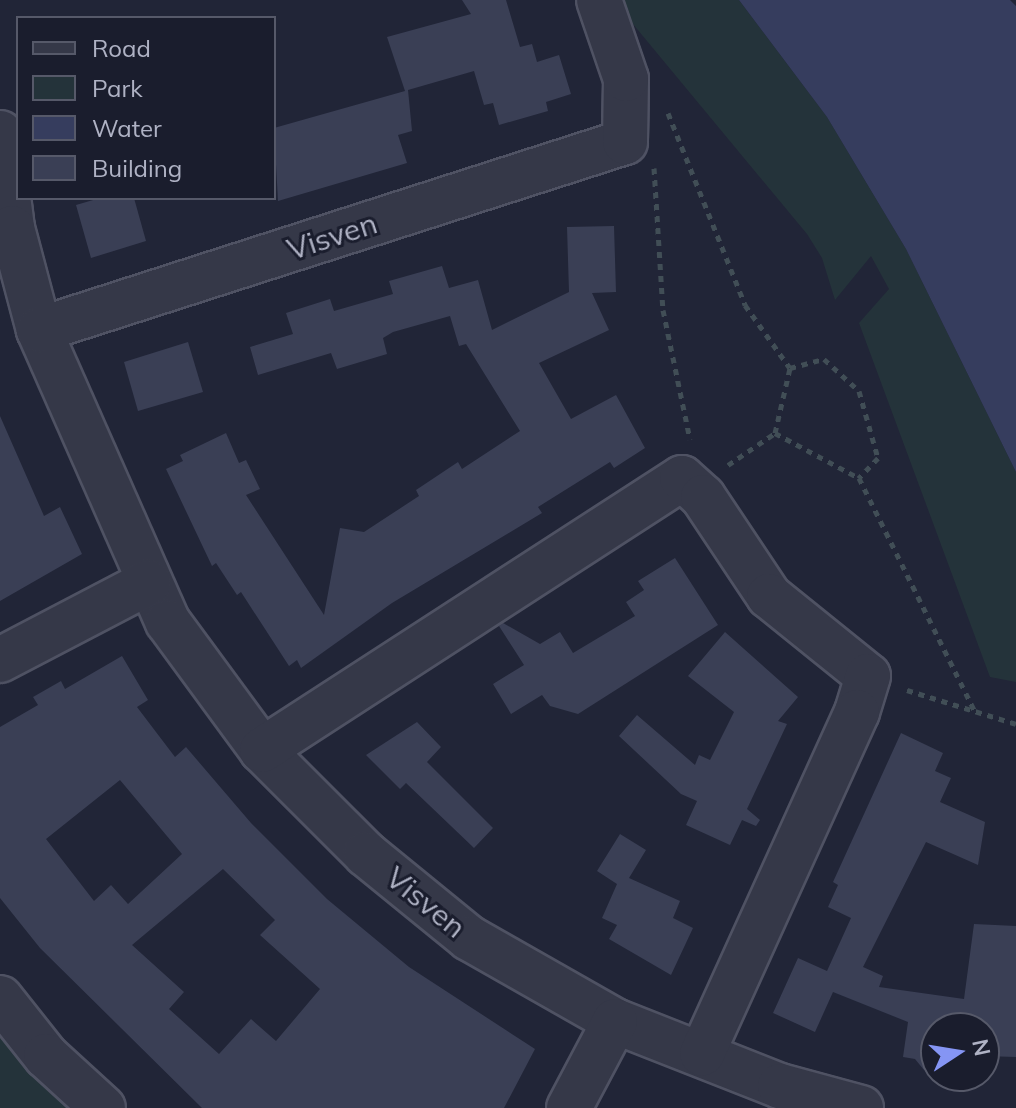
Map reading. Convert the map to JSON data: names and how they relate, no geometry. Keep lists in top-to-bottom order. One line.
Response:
{"streets":{"street":["Visven"]},"legend":["Road","Park","Water","Building"],"north":"right"}
